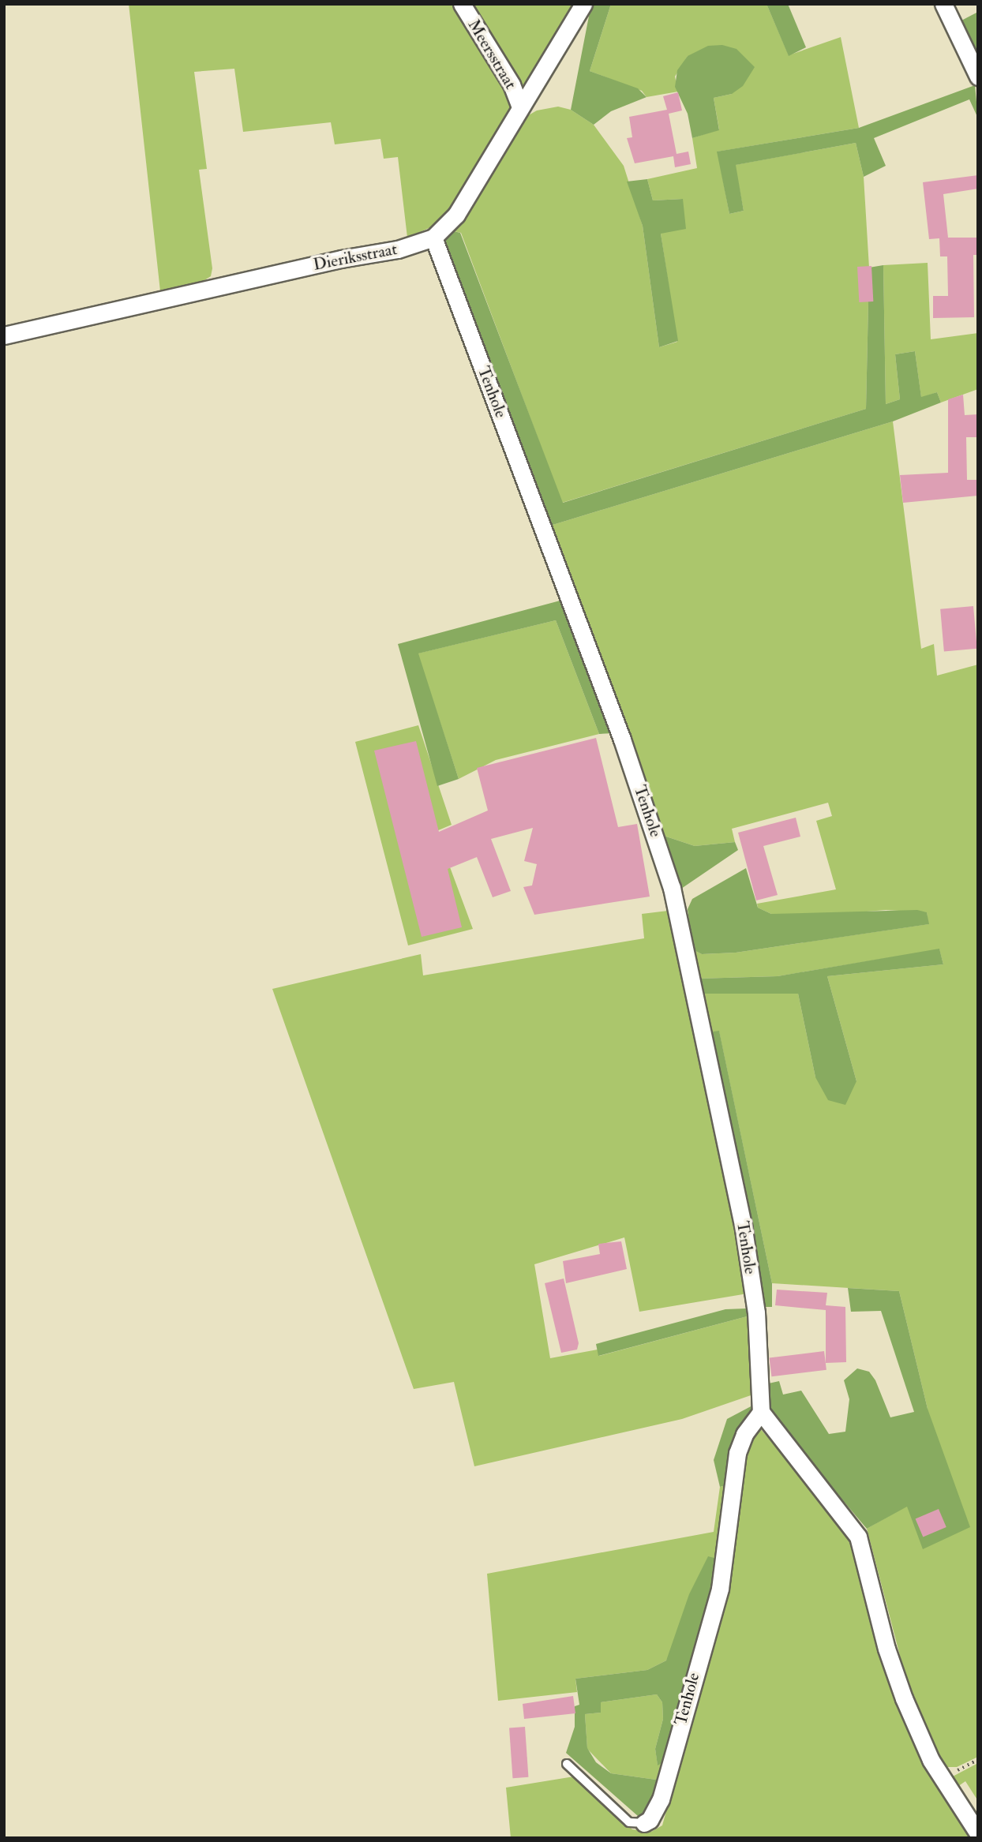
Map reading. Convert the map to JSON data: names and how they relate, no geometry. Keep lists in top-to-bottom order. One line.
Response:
{"streets":{"street":["Meersstraat","Dieriksstraat","Tenhole"]},"crossings":[["Meersstraat","Dieriksstraat"],["Dieriksstraat","Tenhole"]]}
